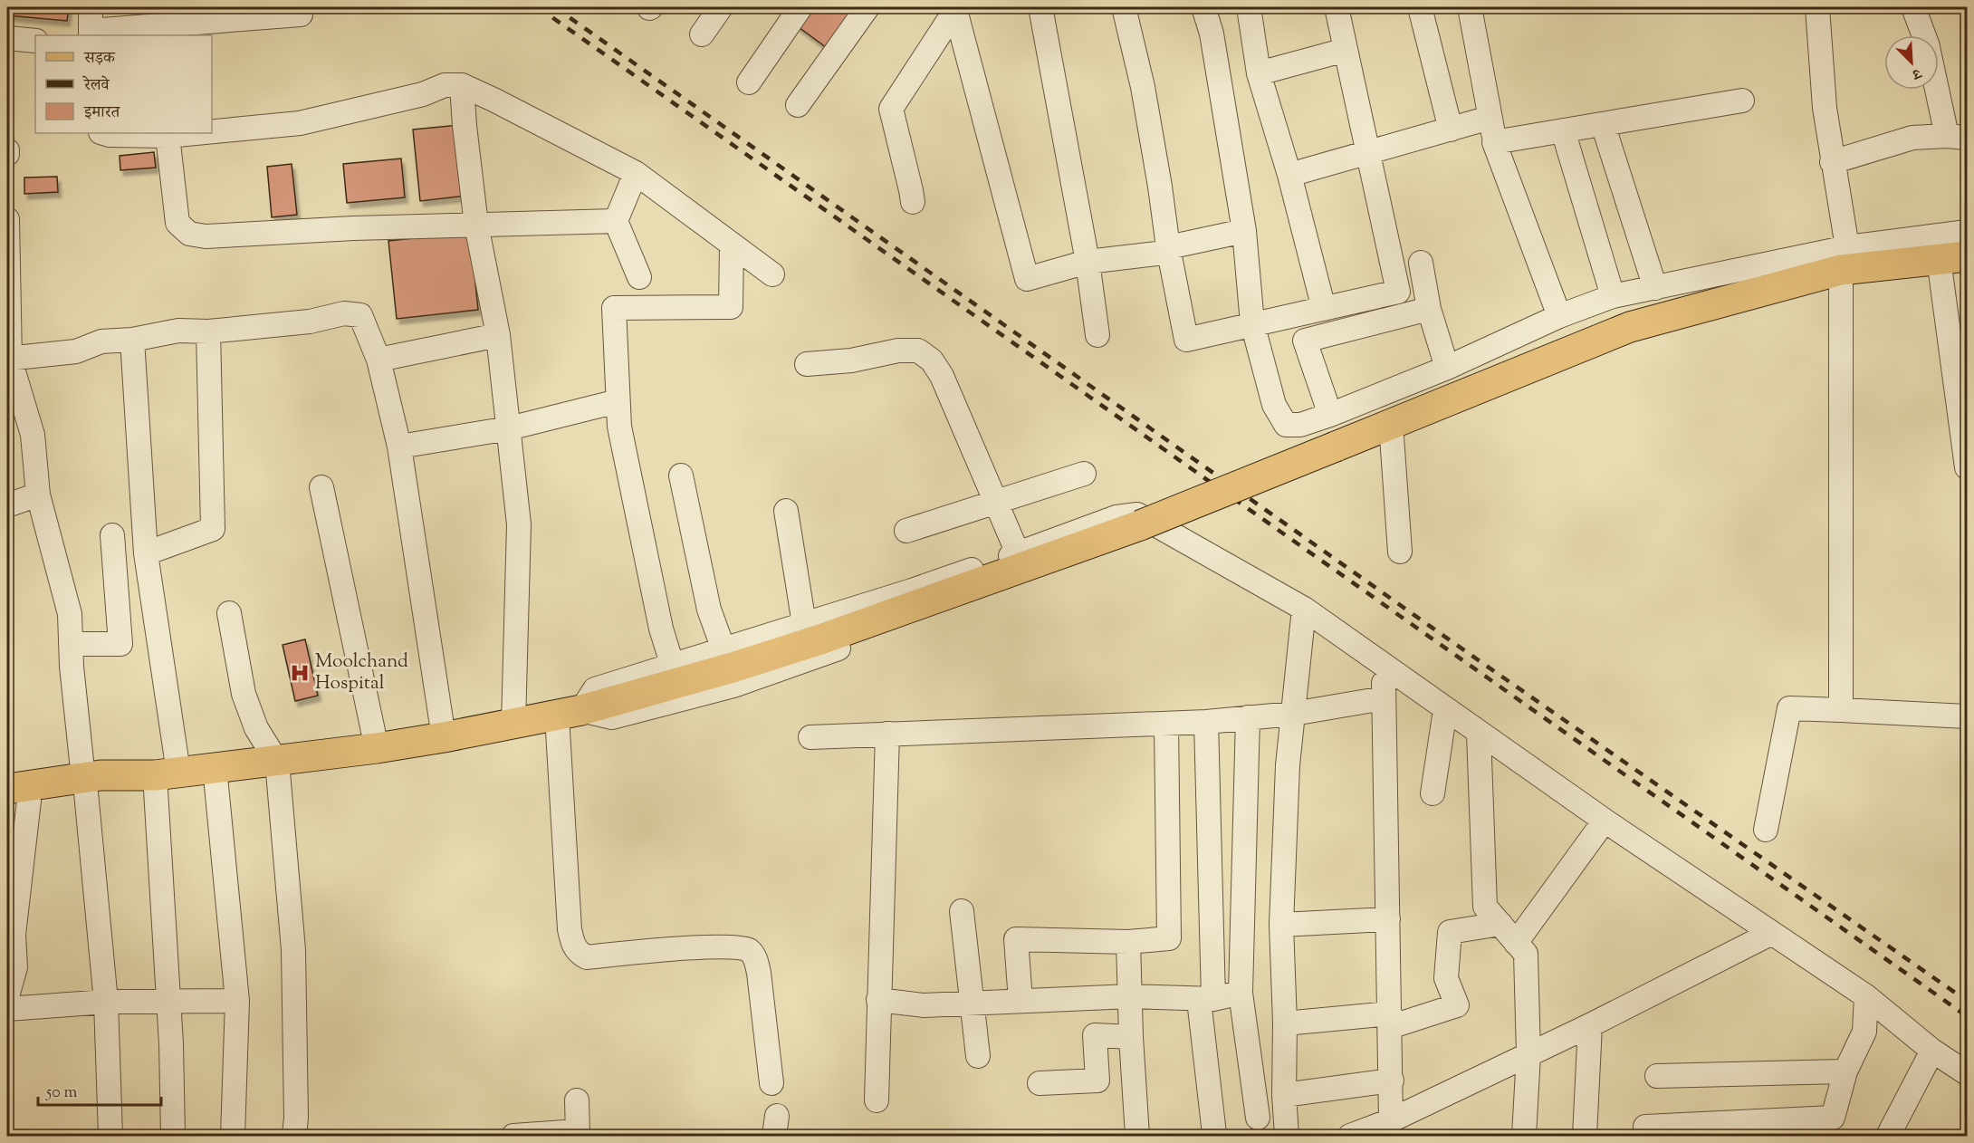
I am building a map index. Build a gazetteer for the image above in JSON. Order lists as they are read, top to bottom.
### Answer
{
  "places": {
    "hospital": ["Moolchand Hospital"]
  },
  "legend": ["सड़क", "रेलवे", "इमारत"],
  "scale_bar": "50 m",
  "north": "bottom right"
}
